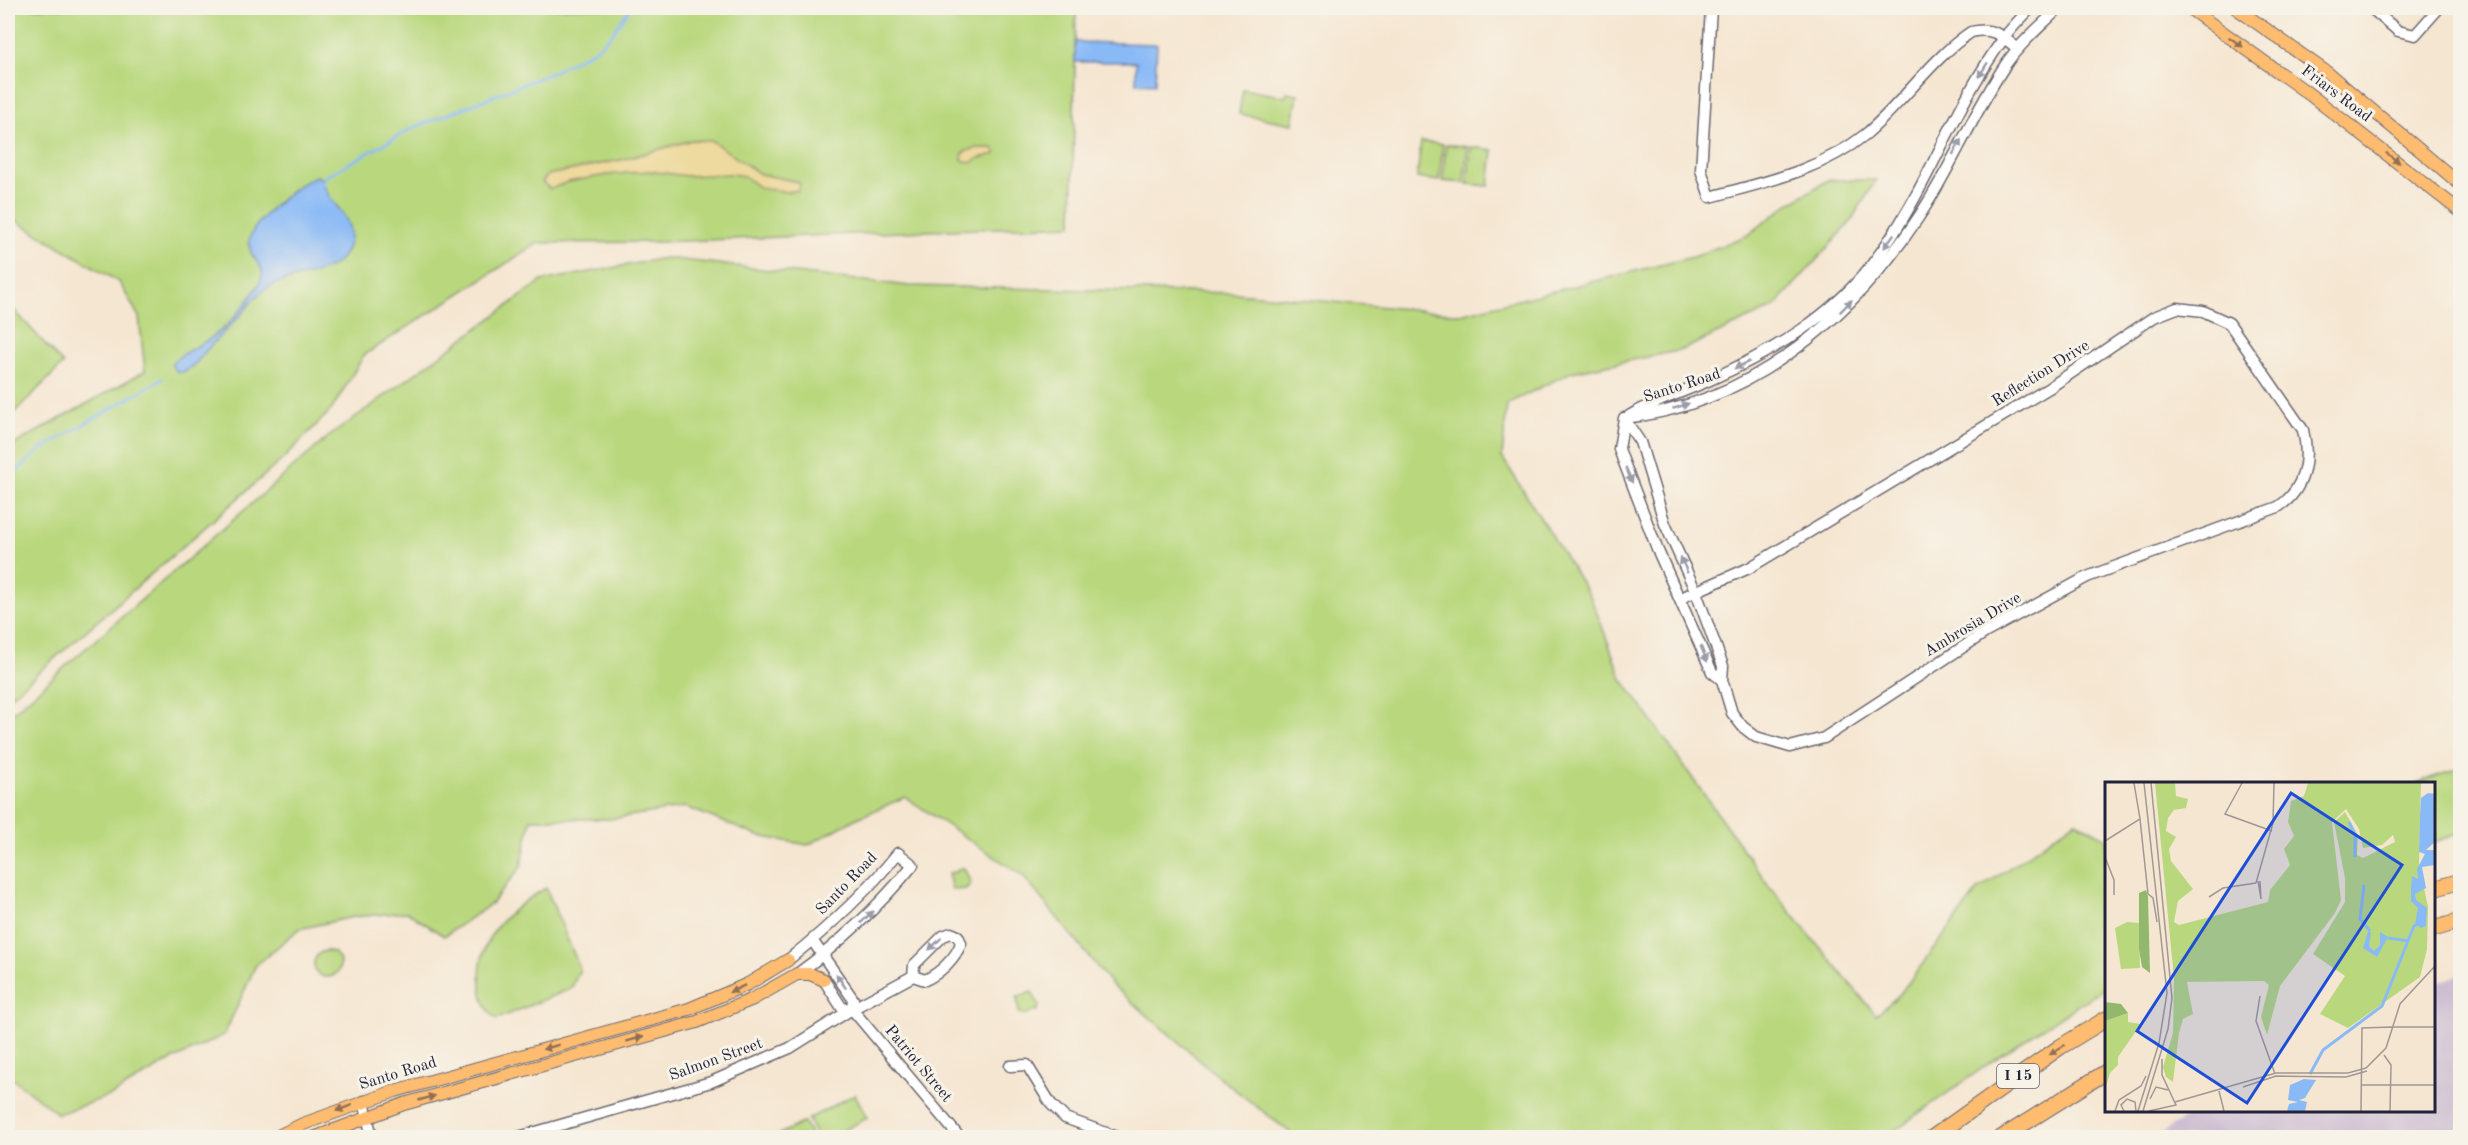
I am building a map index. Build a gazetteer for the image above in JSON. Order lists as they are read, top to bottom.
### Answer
{
  "streets": {
    "highway": ["I 15"],
    "main road": ["Friars Road", "Santo Road"],
    "street": [
      "Reflection Drive",
      "Ambrosia Drive",
      "Salmon Street",
      "Patriot Street"
    ]
  },
  "crossings": [
    ["Reflection Drive", "Ambrosia Drive"],
    ["Santo Road", "Ambrosia Drive"],
    ["Santo Road", "Patriot Street"],
    ["Salmon Street", "Patriot Street"]
  ]
}
